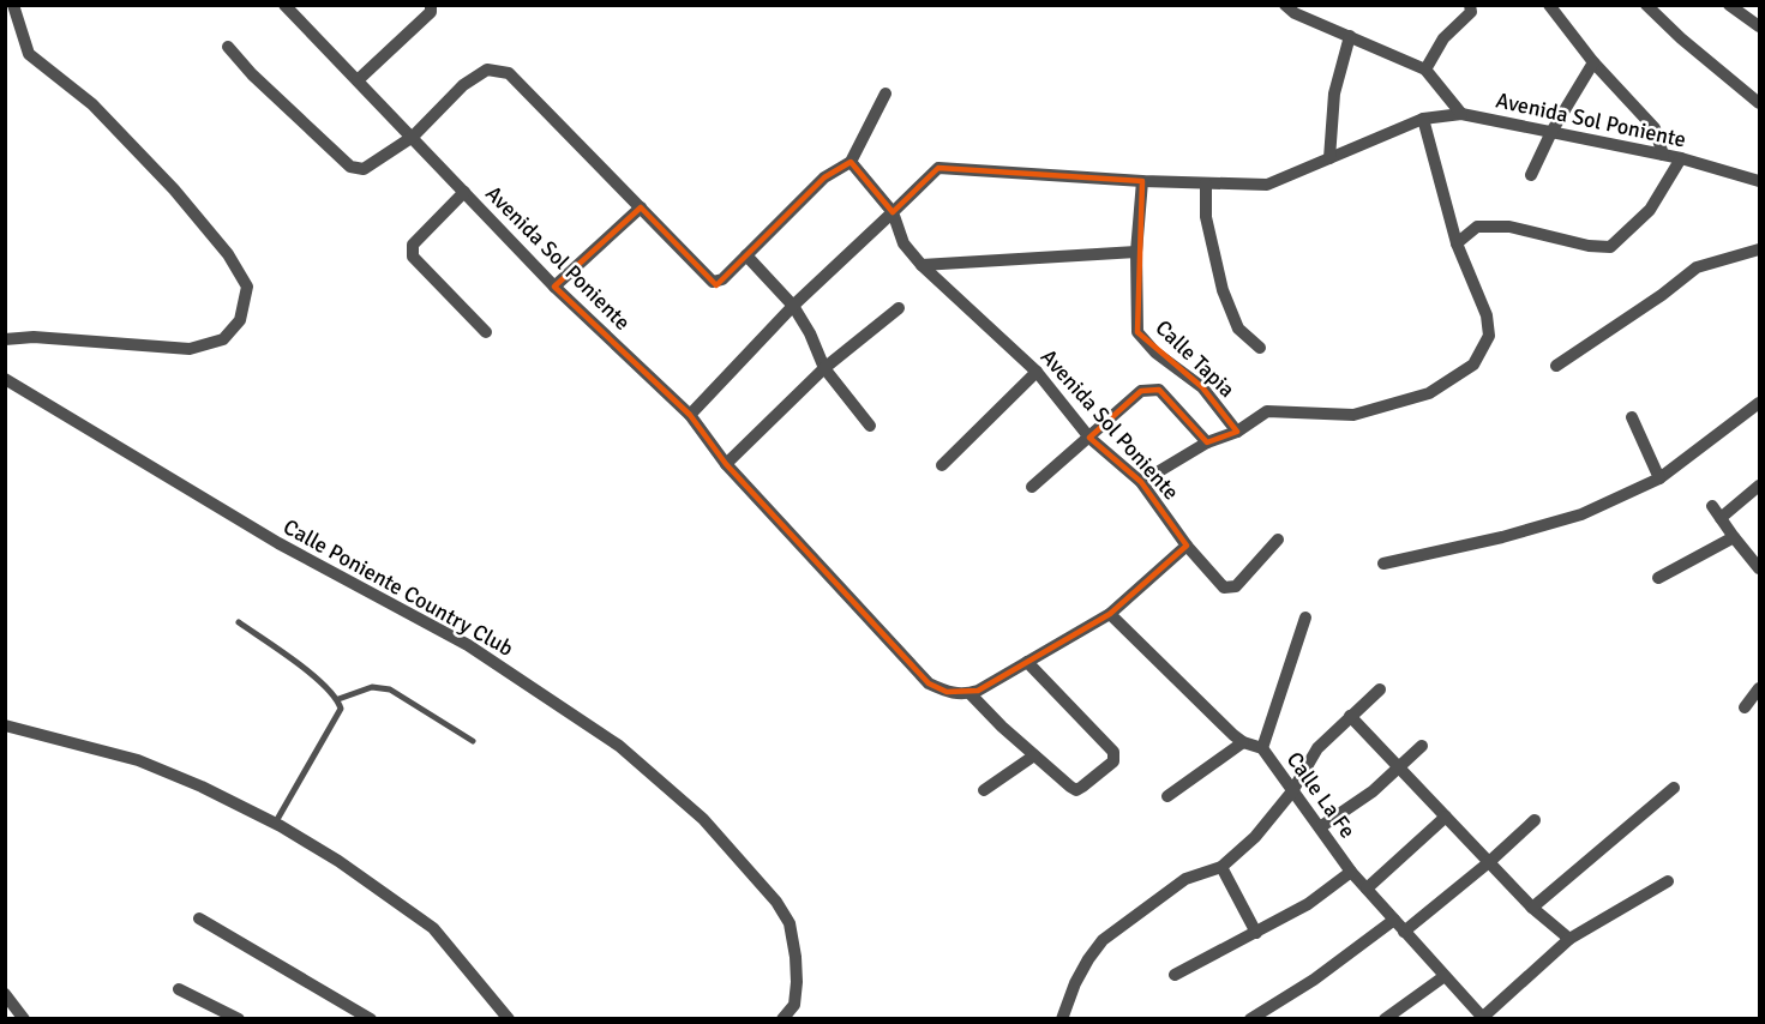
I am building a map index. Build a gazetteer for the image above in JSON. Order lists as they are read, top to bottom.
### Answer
{
  "streets": {
    "street": [
      "Avenida Sol Poniente",
      "Calle Tapia",
      "Calle Poniente Country Club",
      "Calle La Fe"
    ]
  },
  "crossings": [
    ["Avenida Sol Poniente", "Calle Tapia"]
  ]
}
